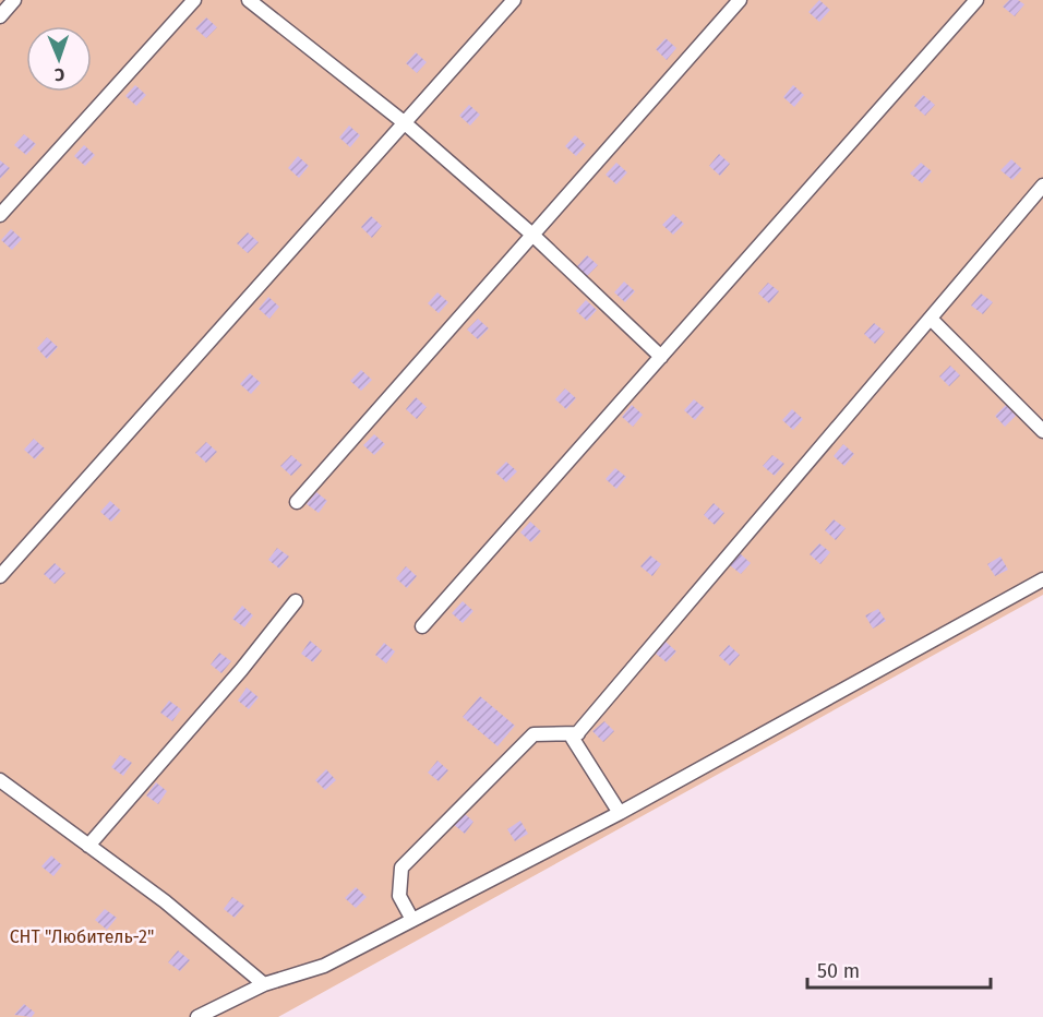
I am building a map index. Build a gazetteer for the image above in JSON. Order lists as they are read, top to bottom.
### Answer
{
  "parks": ["СНТ \"Любитель-2\""],
  "scale_bar": "50 m",
  "north": "bottom"
}
